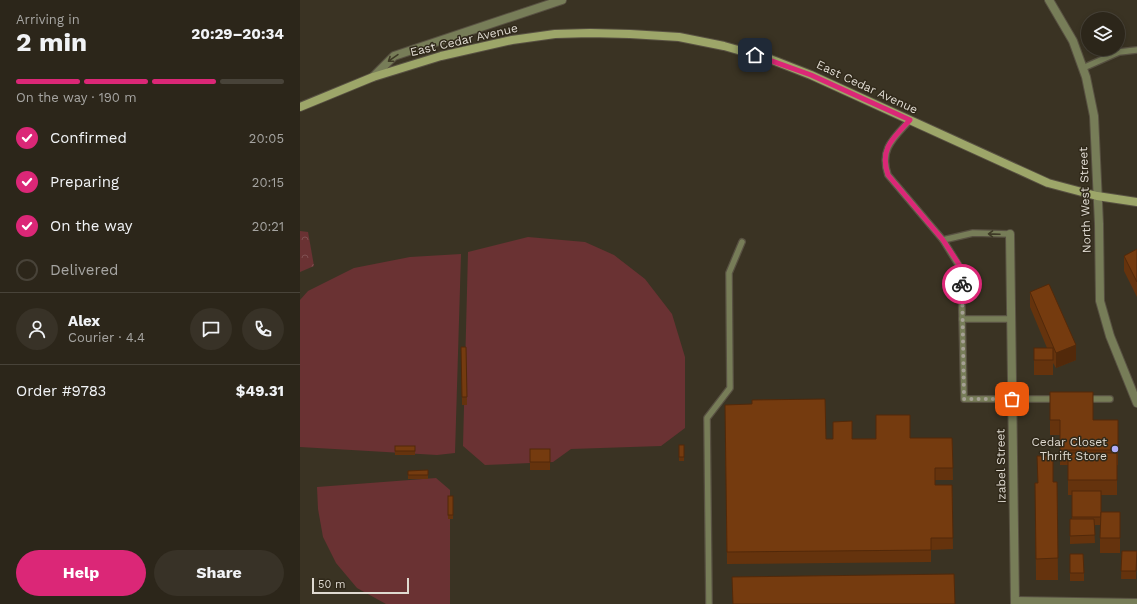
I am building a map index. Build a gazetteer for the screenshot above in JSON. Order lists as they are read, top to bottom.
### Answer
{
  "streets": {
    "main road": ["East Cedar Avenue"],
    "street": ["North West Street", "Izabel Street"]
  },
  "crossings": [
    ["East Cedar Avenue", "North West Street"]
  ],
  "places": ["Cedar Closet Thrift Store"],
  "scale_bar": "50 m",
  "page": {
    "heading": ["2 min", "Arriving in", "20:29–20:34"],
    "panel": [
      "Alex",
      "Courier · 4.4",
      "Order #9783",
      "$49.31"
    ],
    "bar": "On the way · 190 m",
    "list": [
      ["Confirmed", "20:05"],
      ["Preparing", "20:15"],
      ["On the way", "20:21"],
      "Delivered"
    ],
    "buttons": ["Help", "Share"],
    "scale": "50 m"
  }
}
